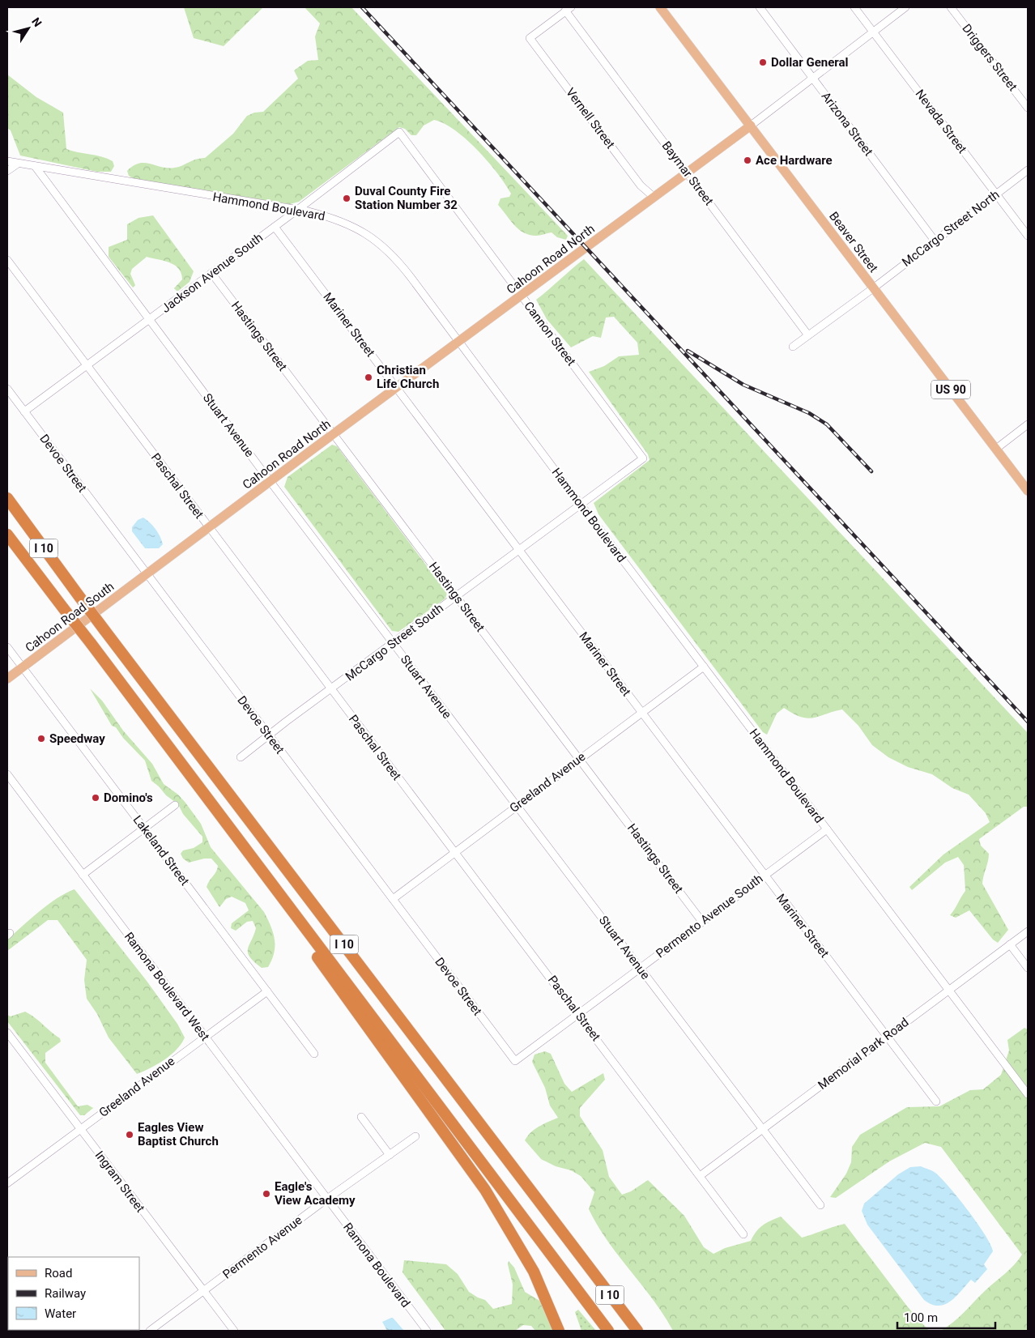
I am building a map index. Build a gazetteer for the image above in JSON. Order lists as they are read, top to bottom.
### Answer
{
  "streets": {
    "highway": ["I 10"],
    "main road": [
      "Beaver Street",
      "Cahoon Road North",
      "US 90",
      "Cahoon Road South"
    ],
    "street": [
      "Driggers Street",
      "Vernell Street",
      "Nevada Street",
      "Arizona Street",
      "Baymar Street",
      "Hammond Boulevard",
      "McCargo Street North",
      "Jackson Avenue South",
      "Mariner Street",
      "Cannon Street",
      "Hastings Street",
      "Stuart Avenue",
      "Devoe Street",
      "Paschal Street",
      "McCargo Street South",
      "Greeland Avenue",
      "Lakeland Street",
      "Permento Avenue South",
      "Ramona Boulevard West",
      "Memorial Park Road",
      "Ingram Street",
      "Permento Avenue",
      "Ramona Boulevard"
    ]
  },
  "crossings": [
    ["Vernell Street", "Baymar Street"],
    ["Vernell Street", "Cahoon Road North"],
    ["Nevada Street", "McCargo Street North"],
    ["Nevada Street", "Cahoon Road North"],
    ["Arizona Street", "McCargo Street North"],
    ["Arizona Street", "Cahoon Road North"],
    ["Baymar Street", "Cahoon Road North"],
    ["Hammond Boulevard", "Cahoon Road North"],
    ["Hammond Boulevard", "Jackson Avenue South"],
    ["Hammond Boulevard", "Stuart Avenue"],
    ["Hammond Boulevard", "McCargo Street South"],
    ["Hammond Boulevard", "Greeland Avenue"],
    ["Hammond Boulevard", "Permento Avenue South"],
    ["Hammond Boulevard", "Memorial Park Road"],
    ["McCargo Street North", "Beaver Street"],
    ["Beaver Street", "Cahoon Road North"],
    ["Cahoon Road North", "Mariner Street"],
    ["Cahoon Road North", "Cannon Street"],
    ["Cahoon Road North", "Hastings Street"],
    ["Cahoon Road North", "Stuart Avenue"],
    ["Cahoon Road North", "Paschal Street"],
    ["Jackson Avenue South", "Mariner Street"],
    ["Jackson Avenue South", "Cannon Street"],
    ["Jackson Avenue South", "Hastings Street"],
    ["Jackson Avenue South", "Stuart Avenue"],
    ["Jackson Avenue South", "Devoe Street"],
    ["Jackson Avenue South", "Paschal Street"],
    ["Mariner Street", "McCargo Street South"],
    ["Mariner Street", "Greeland Avenue"],
    ["Mariner Street", "Permento Avenue South"],
    ["Mariner Street", "Memorial Park Road"],
    ["Cannon Street", "McCargo Street South"],
    ["Hastings Street", "McCargo Street South"],
    ["Hastings Street", "Greeland Avenue"],
    ["Hastings Street", "Permento Avenue South"],
    ["Stuart Avenue", "McCargo Street South"],
    ["Stuart Avenue", "Greeland Avenue"],
    ["Stuart Avenue", "Permento Avenue South"],
    ["Stuart Avenue", "Memorial Park Road"],
    ["Devoe Street", "Cahoon Road South"],
    ["Devoe Street", "McCargo Street South"],
    ["Devoe Street", "Greeland Avenue"],
    ["Devoe Street", "Permento Avenue South"],
    ["Paschal Street", "McCargo Street South"],
    ["Paschal Street", "Greeland Avenue"],
    ["Paschal Street", "Permento Avenue South"],
    ["Paschal Street", "Memorial Park Road"],
    ["Cahoon Road South", "Lakeland Street"],
    ["Greeland Avenue", "Lakeland Street"],
    ["Greeland Avenue", "Ramona Boulevard West"],
    ["Greeland Avenue", "Ingram Street"],
    ["Ramona Boulevard West", "Permento Avenue"],
    ["Ramona Boulevard West", "Ramona Boulevard"],
    ["Ingram Street", "Permento Avenue"],
    ["Permento Avenue", "Ramona Boulevard"]
  ],
  "places": [
    "Dollar General",
    "Ace Hardware",
    "Duval County Fire Station Number 32",
    "Christian Life Church",
    "Speedway",
    "Domino's",
    "Eagles View Baptist Church",
    "Eagle's View Academy"
  ],
  "legend": ["Road", "Railway", "Water"],
  "scale_bar": "100 m",
  "north": "top right"
}
